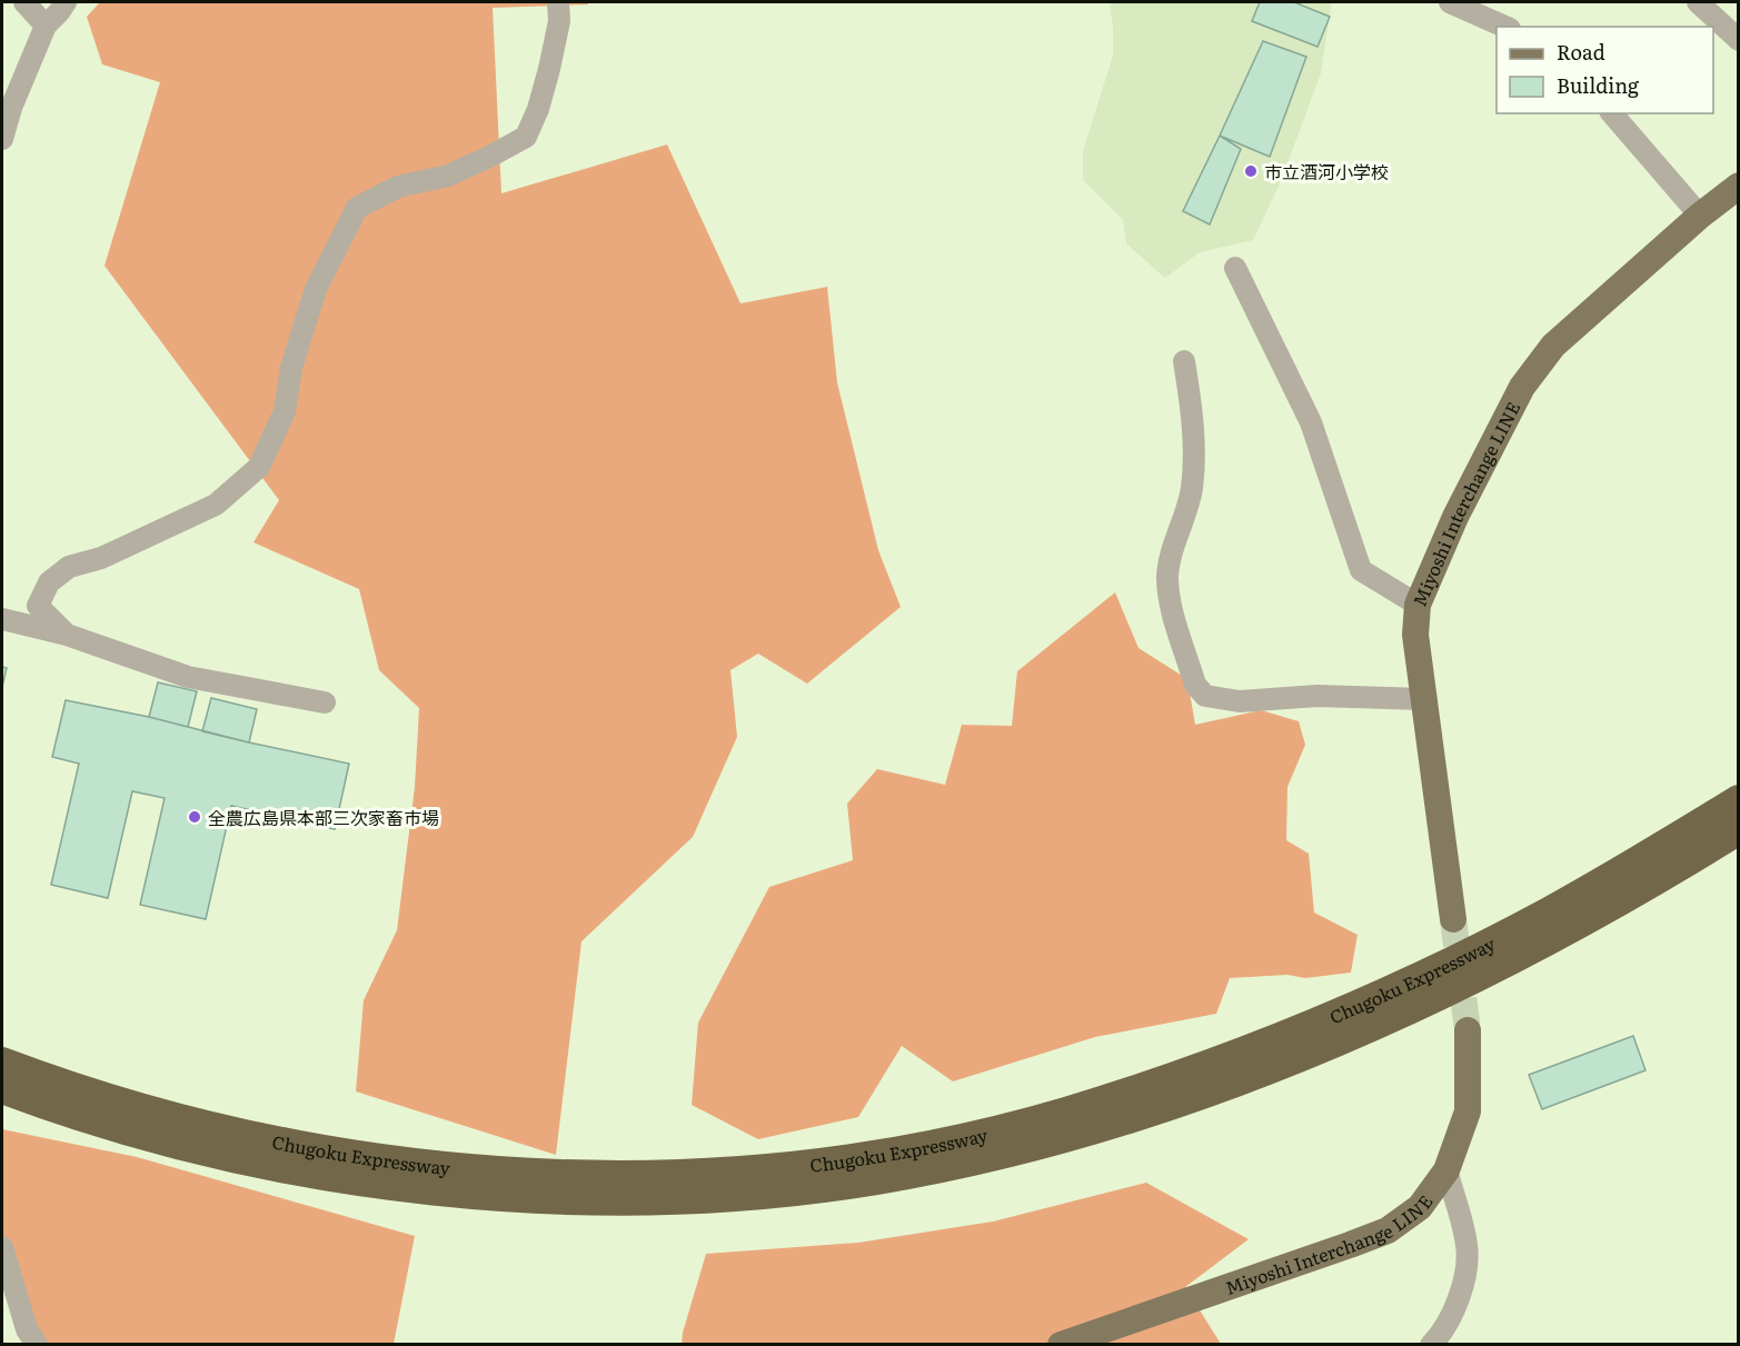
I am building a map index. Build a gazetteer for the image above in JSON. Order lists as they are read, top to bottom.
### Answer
{
  "streets": {
    "highway": ["Chugoku Expressway"],
    "main road": ["Miyoshi Interchange LINE"]
  },
  "places": ["市立酒河小学校", "全農広島県本部三次家畜市場"],
  "legend": ["Road", "Building"]
}
